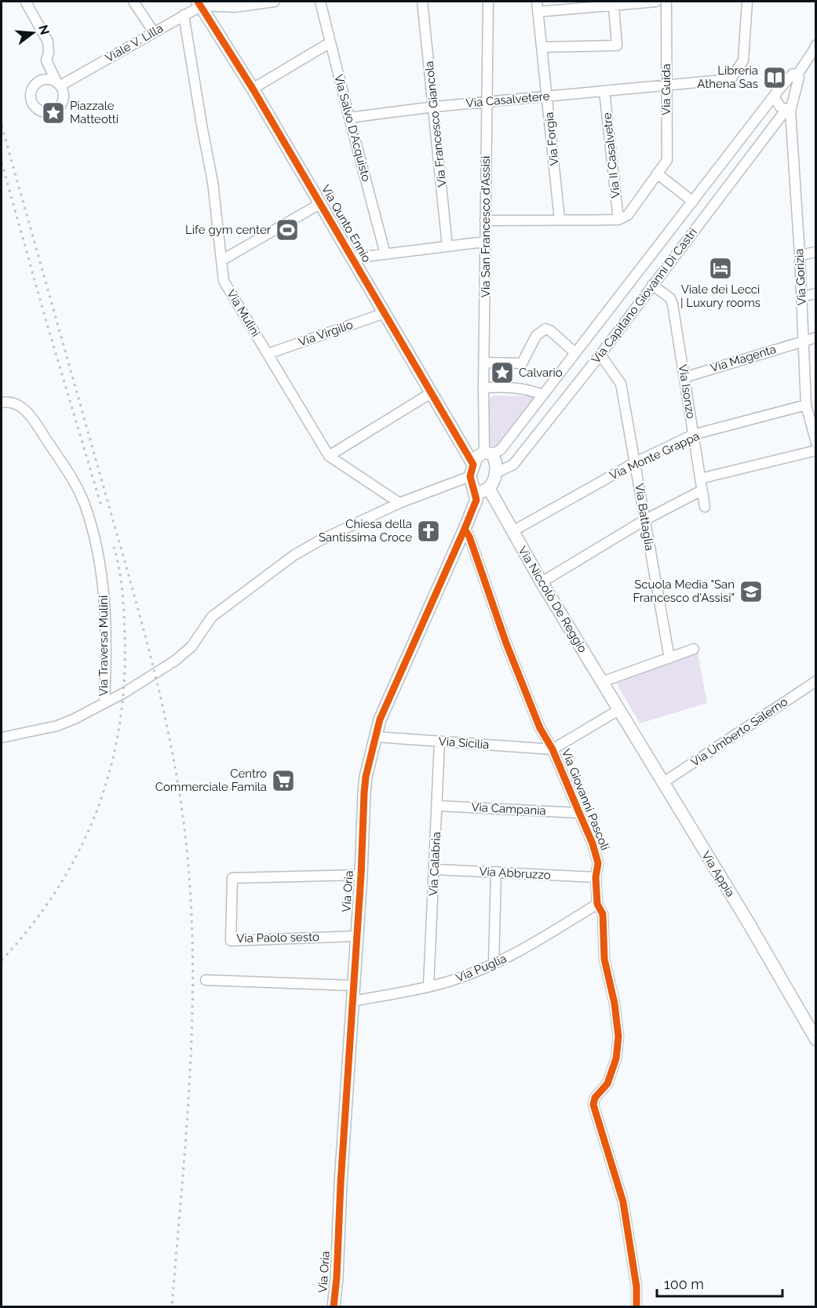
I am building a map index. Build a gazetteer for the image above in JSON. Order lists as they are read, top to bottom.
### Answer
{
  "streets": {
    "main road": [
      "Via Qunto Ennio",
      "Via Niccolò De Reggio",
      "Via Appia",
      "Via Oria"
    ],
    "street": [
      "Viale V. Lilla",
      "Via Guida",
      "Via Casalvetere",
      "Via Francesco Giancola",
      "Via Salvo D'Acquisto",
      "Via Forgia",
      "Via II Casalvetre",
      "Via San Francesco d'Assisi",
      "Via Gorizia",
      "Via Capitano Giovanni Di Castri",
      "Via Mulini",
      "Via Virgilio",
      "Via Magenta",
      "Via Isonzo",
      "Via Monte Grappa",
      "Via Battaglia",
      "Via Traversa Mulini",
      "Via Umberto Salerno",
      "Via Sicilia",
      "Via Giovanni Pascoli",
      "Via Campania",
      "Via Calabria",
      "Via Abbruzzo",
      "Via Paolo sesto",
      "Via Puglia"
    ]
  },
  "crossings": [
    ["Viale V. Lilla", "Via Qunto Ennio"],
    ["Viale V. Lilla", "Via Mulini"],
    ["Via Guida", "Via Casalvetere"],
    ["Via Guida", "Via II Casalvetre"],
    ["Via Casalvetere", "Via Francesco Giancola"],
    ["Via Casalvetere", "Via Salvo D'Acquisto"],
    ["Via Casalvetere", "Via Forgia"],
    ["Via Casalvetere", "Via II Casalvetre"],
    ["Via Casalvetere", "Via San Francesco d'Assisi"],
    ["Via Qunto Ennio", "Via San Francesco d'Assisi"],
    ["Via Qunto Ennio", "Via Capitano Giovanni Di Castri"],
    ["Via Qunto Ennio", "Via Virgilio"],
    ["Via Qunto Ennio", "Via Niccolò De Reggio"],
    ["Via Qunto Ennio", "Via Oria"],
    ["Via San Francesco d'Assisi", "Via Capitano Giovanni Di Castri"],
    ["Via San Francesco d'Assisi", "Via Niccolò De Reggio"],
    ["Via San Francesco d'Assisi", "Via Oria"],
    ["Via Gorizia", "Via Capitano Giovanni Di Castri"],
    ["Via Gorizia", "Via Magenta"],
    ["Via Gorizia", "Via Monte Grappa"],
    ["Via Capitano Giovanni Di Castri", "Via Isonzo"],
    ["Via Capitano Giovanni Di Castri", "Via Battaglia"],
    ["Via Capitano Giovanni Di Castri", "Via Niccolò De Reggio"],
    ["Via Capitano Giovanni Di Castri", "Via Oria"],
    ["Via Mulini", "Via Virgilio"],
    ["Via Magenta", "Via Isonzo"],
    ["Via Isonzo", "Via Monte Grappa"],
    ["Via Monte Grappa", "Via Battaglia"],
    ["Via Monte Grappa", "Via Niccolò De Reggio"],
    ["Via Niccolò De Reggio", "Via Appia"],
    ["Via Niccolò De Reggio", "Via Oria"],
    ["Via Umberto Salerno", "Via Appia"],
    ["Via Sicilia", "Via Giovanni Pascoli"],
    ["Via Sicilia", "Via Calabria"],
    ["Via Sicilia", "Via Oria"],
    ["Via Giovanni Pascoli", "Via Campania"],
    ["Via Giovanni Pascoli", "Via Abbruzzo"],
    ["Via Giovanni Pascoli", "Via Oria"],
    ["Via Giovanni Pascoli", "Via Puglia"],
    ["Via Campania", "Via Calabria"],
    ["Via Calabria", "Via Abbruzzo"],
    ["Via Calabria", "Via Puglia"],
    ["Via Oria", "Via Paolo sesto"],
    ["Via Oria", "Via Puglia"]
  ],
  "places": {
    "library": ["Libreria Athena Sas"],
    "place": ["Piazzale Matteotti", "Calvario"],
    "sports": ["Life gym center"],
    "hotel": ["Viale dei Lecci | Luxury rooms"],
    "church": ["Chiesa della Santissima Croce"],
    "school or university": ["Scuola Media \"San Francesco d'Assisi\""],
    "supermarket": ["Centro Commerciale Famila"]
  },
  "scale_bar": "100 m",
  "north": "right"
}
